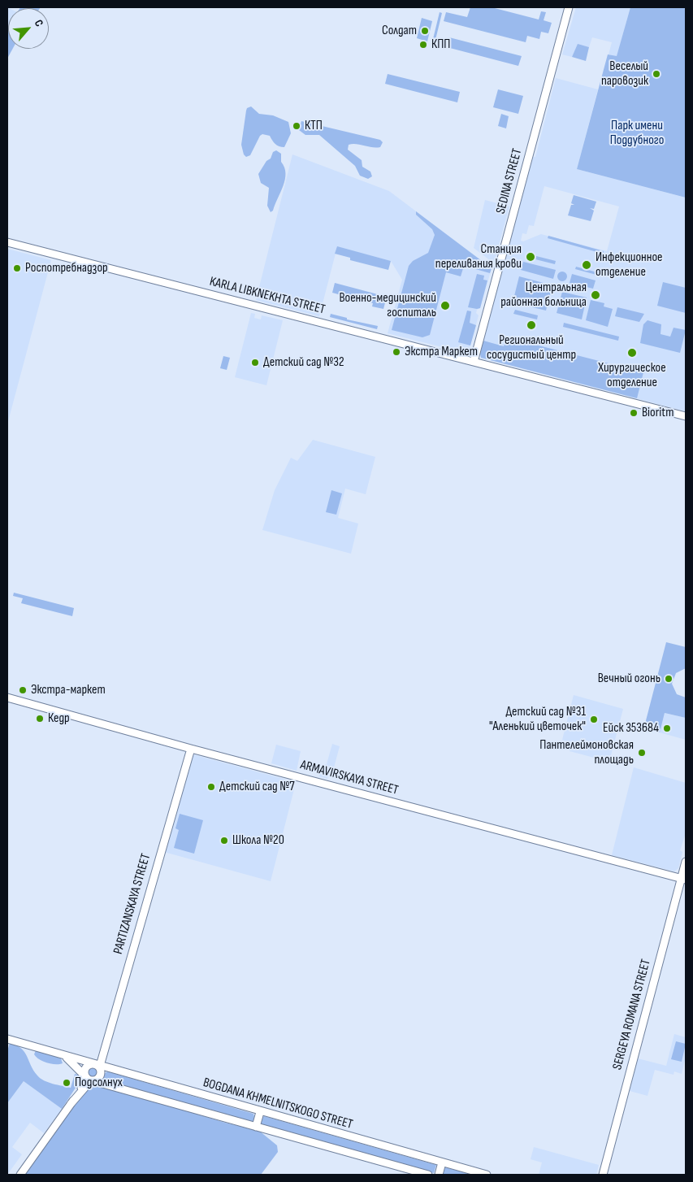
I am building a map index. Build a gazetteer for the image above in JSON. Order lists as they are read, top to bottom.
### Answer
{
  "streets": {
    "street": [
      "SEDINA STREET",
      "KARLA LIBKNEKHTA STREET",
      "ARMAVIRSKAYA STREET",
      "PARTIZANSKAYA STREET",
      "SERGEYA ROMANA STREET",
      "BOGDANA KHMELNITSKOGO STREET"
    ]
  },
  "crossings": [
    ["SEDINA STREET", "KARLA LIBKNEKHTA STREET"],
    ["ARMAVIRSKAYA STREET", "PARTIZANSKAYA STREET"],
    ["ARMAVIRSKAYA STREET", "SERGEYA ROMANA STREET"],
    ["PARTIZANSKAYA STREET", "BOGDANA KHMELNITSKOGO STREET"]
  ],
  "parks": ["Парк имени Поддубного"],
  "places": [
    "Солдат",
    "КПП",
    "Веселый паровозик",
    "КТП",
    "Станция переливания крови",
    "Инфекционное отделение",
    "Роспотребнадзор",
    "Центральная районная больница",
    "Военно-медицинский госпиталь",
    "Региональный сосудистый центр",
    "Экстра Маркет",
    "Хирургическое отделение",
    "Детский сад №32",
    "Bioritm",
    "Вечный огонь",
    "Экстра-маркет",
    "Кедр",
    "Детский сад №31 \"Аленький цветочек\"",
    "Ейск 353684",
    "Пантелеймоновская площадь",
    "Детский сад №7",
    "Школа №20",
    "Подсолнух"
  ],
  "north": "top right"
}
